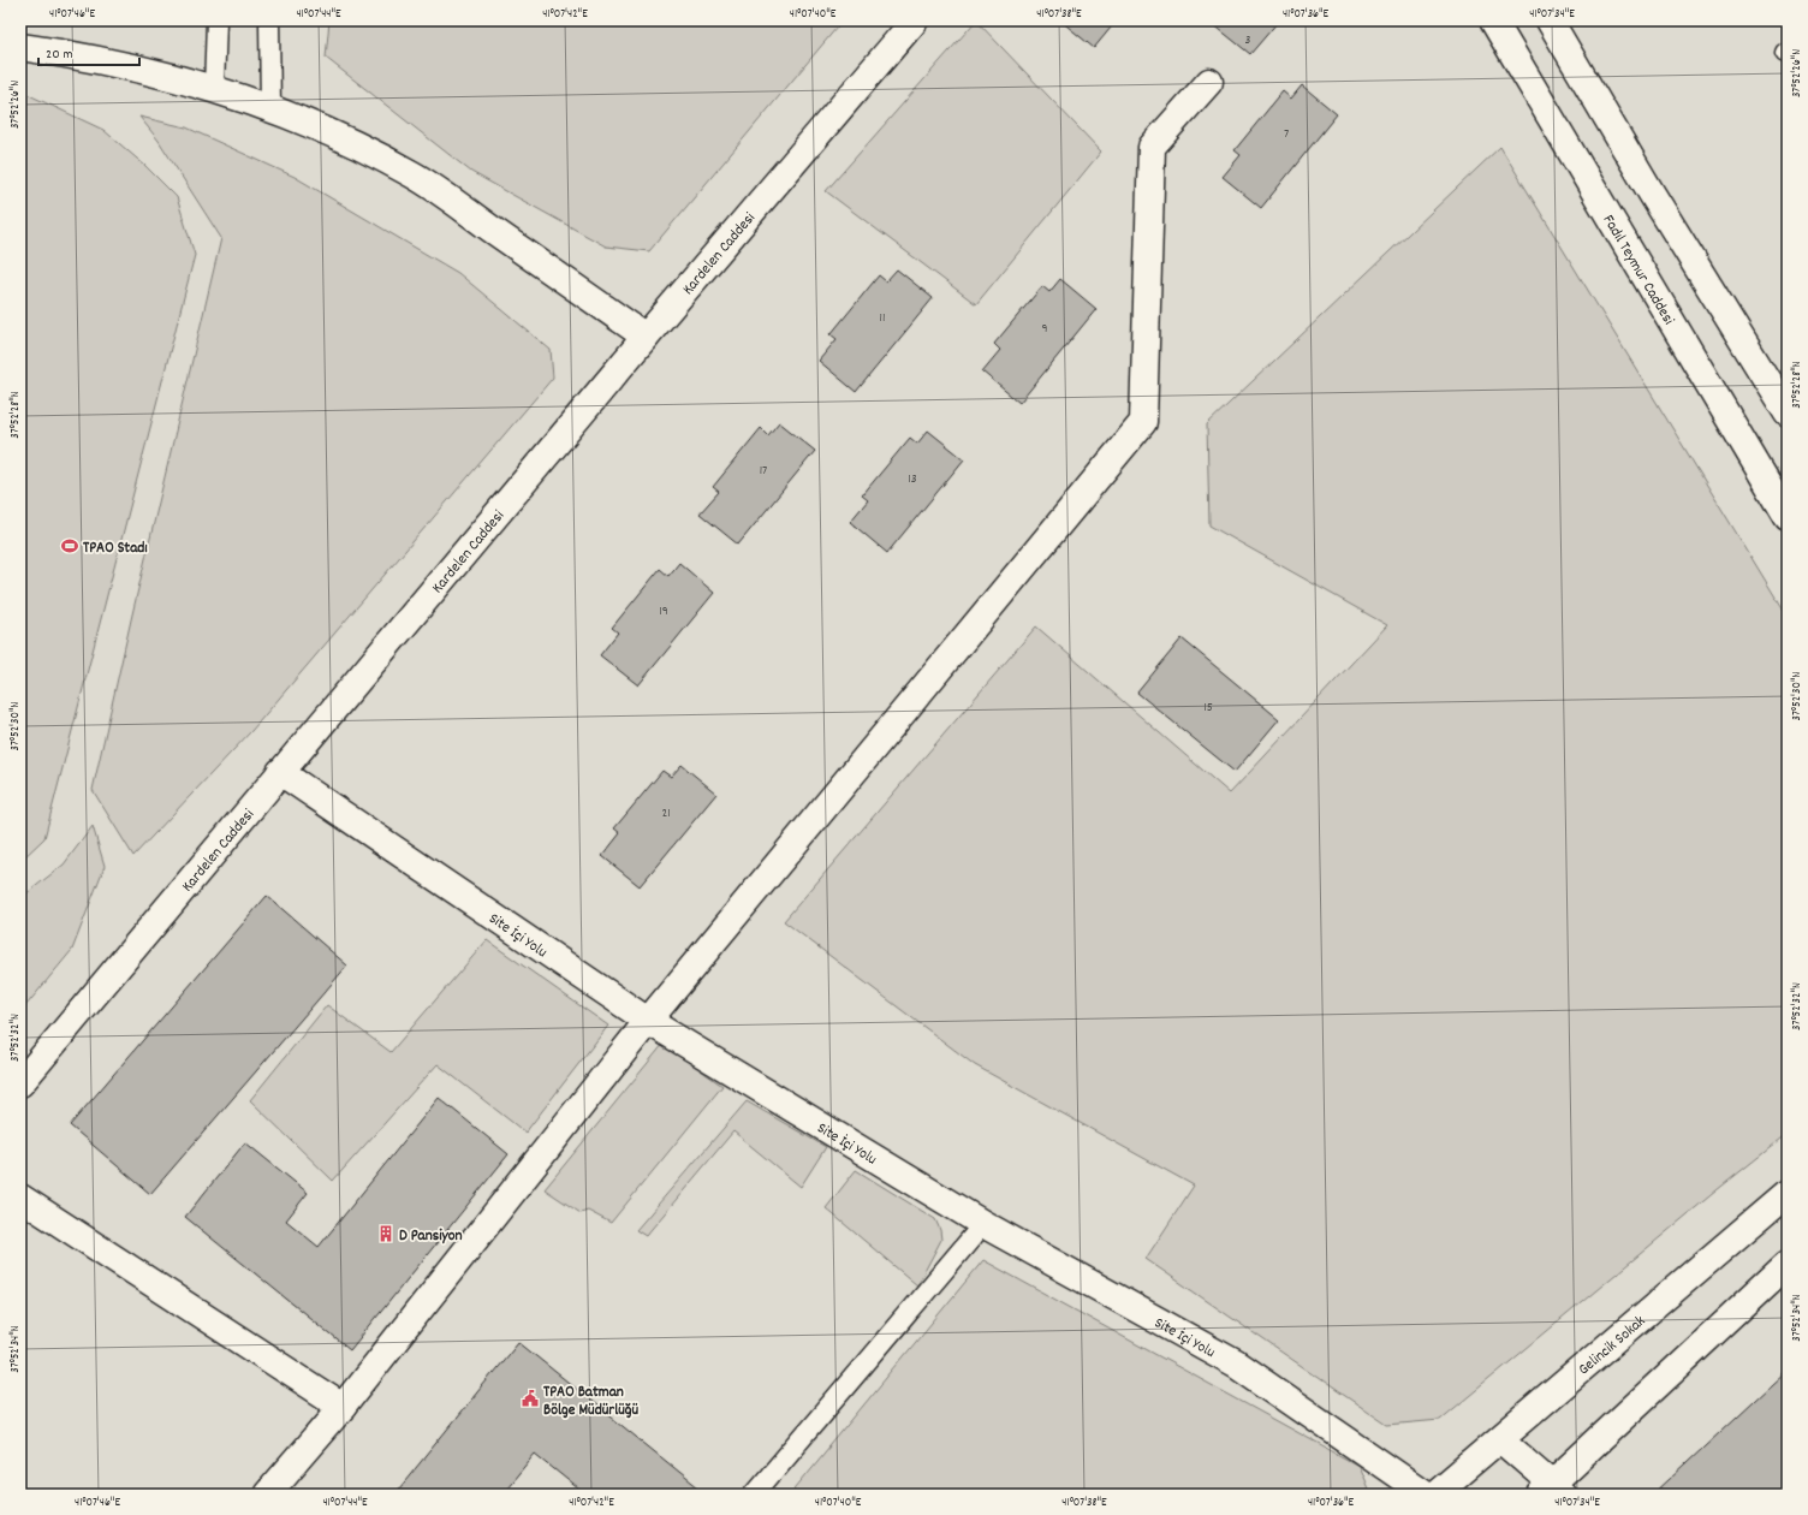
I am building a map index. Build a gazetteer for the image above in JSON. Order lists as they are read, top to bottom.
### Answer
{
  "streets": {
    "street": [
      "Kardelen Caddesi",
      "Fadıl Teymur Caddesi",
      "Site İçi Yolu",
      "Gelincik Sokak"
    ]
  },
  "crossings": [
    ["Kardelen Caddesi", "Site İçi Yolu"]
  ],
  "places": {
    "sports": ["TPAO Stadı"],
    "building": ["D Pansiyon"],
    "public building": ["TPAO Batman Bölge Müdürlüğü"]
  },
  "house_numbers": [
    "3",
    "7",
    "11",
    "9",
    "17",
    "13",
    "19",
    "15",
    "21"
  ],
  "scale_bar": "20 m",
  "coordinates": [
    "41°07'46\"E",
    "41°07'44\"E",
    "41°07'42\"E",
    "41°07'40\"E",
    "41°07'38\"E",
    "41°07'36\"E",
    "41°07'34\"E",
    "37°52'26\"N",
    "37°52'28\"N",
    "37°52'30\"N",
    "37°52'32\"N",
    "37°52'34\"N"
  ]
}
